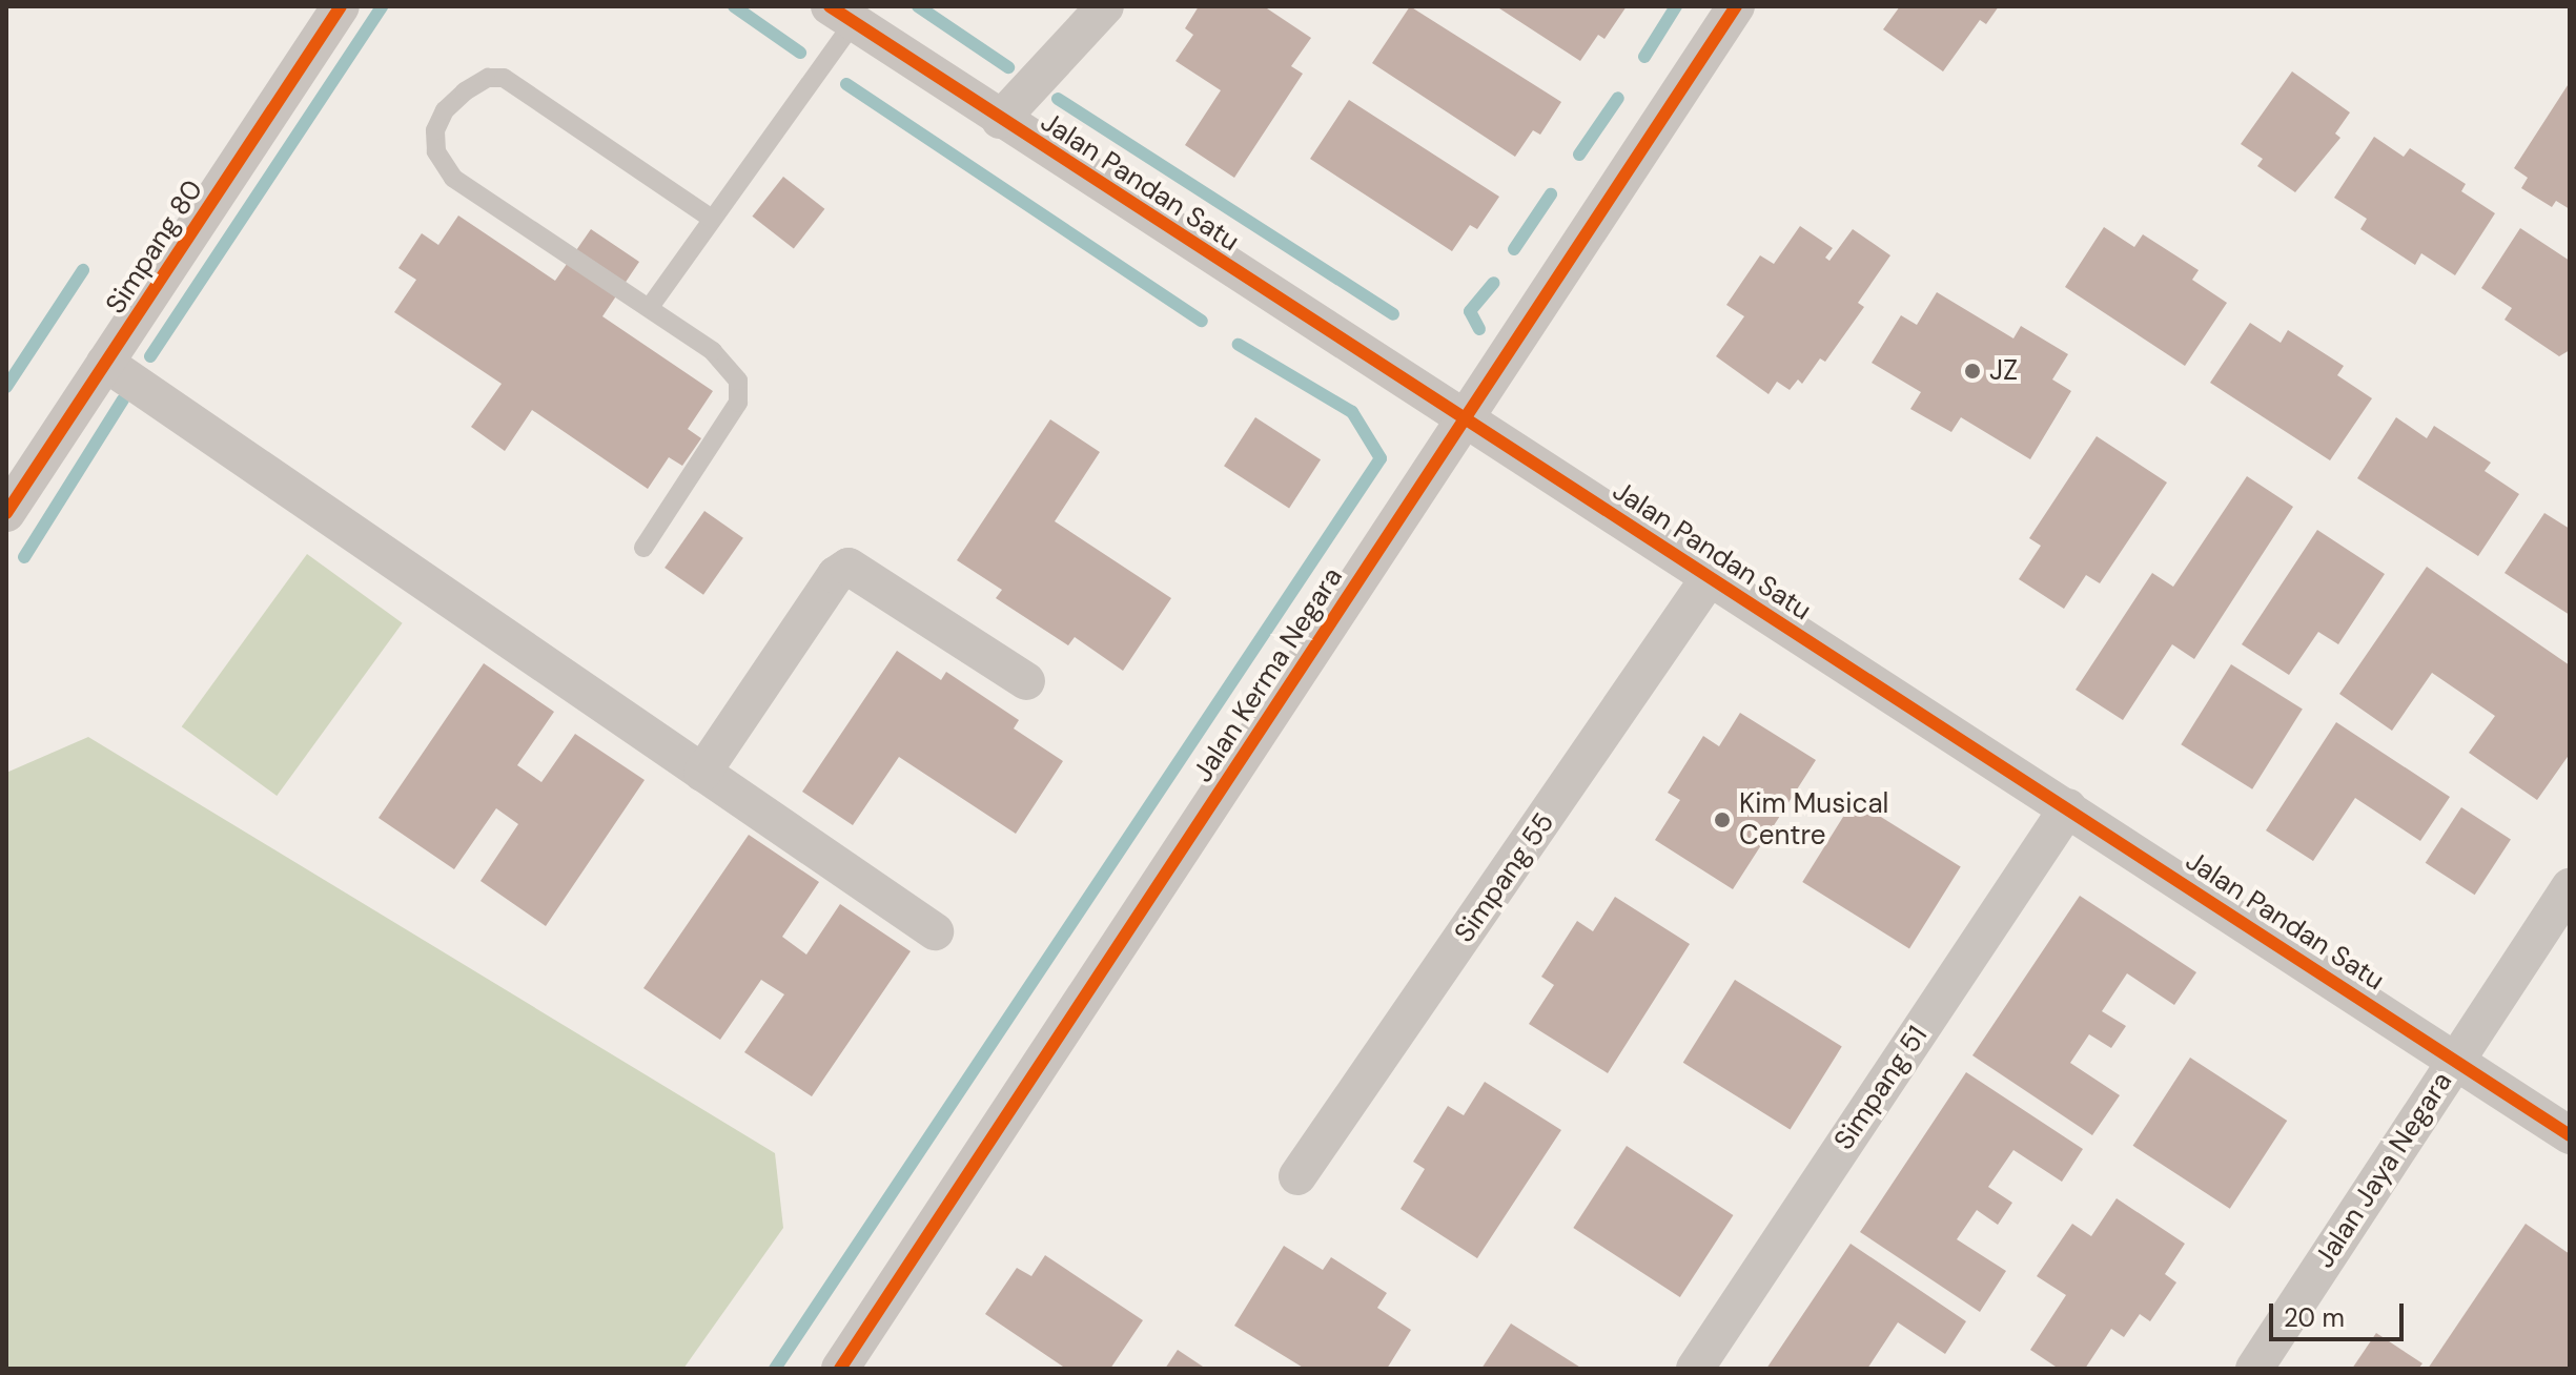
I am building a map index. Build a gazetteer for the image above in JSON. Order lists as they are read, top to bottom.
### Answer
{
  "streets": {
    "street": [
      "Jalan Pandan Satu",
      "Simpang 80",
      "Jalan Kerma Negara",
      "Simpang 55",
      "Simpang 51",
      "Jalan Jaya Negara"
    ]
  },
  "crossings": [
    ["Jalan Pandan Satu", "Jalan Kerma Negara"],
    ["Jalan Pandan Satu", "Simpang 55"],
    ["Jalan Pandan Satu", "Simpang 51"],
    ["Jalan Pandan Satu", "Jalan Jaya Negara"]
  ],
  "places": ["JZ", "Kim Musical Centre"],
  "scale_bar": "20 m"
}
